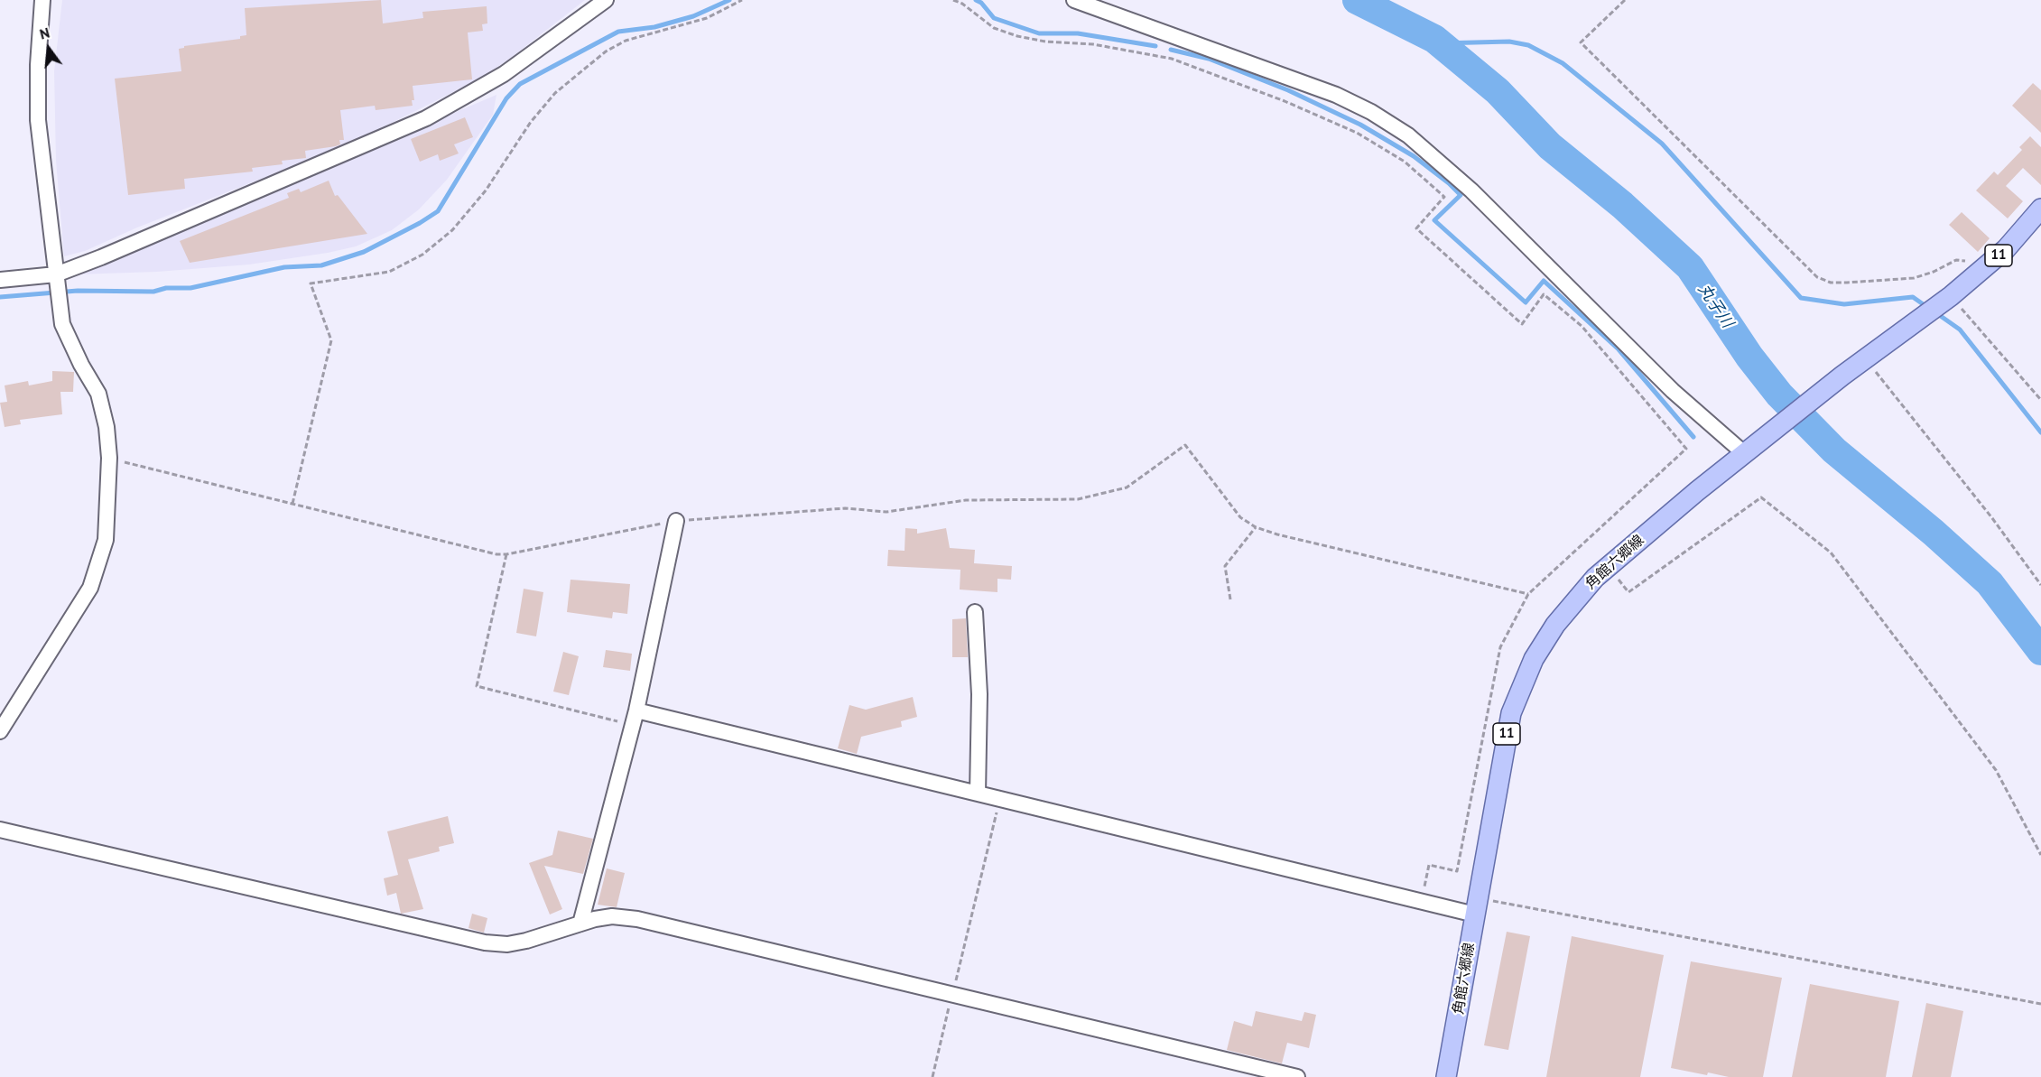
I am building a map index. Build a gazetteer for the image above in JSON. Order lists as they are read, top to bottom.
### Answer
{
  "streets": {
    "main road": ["11", "角館六郷線"]
  },
  "water": ["丸子川"],
  "north": "top"
}
